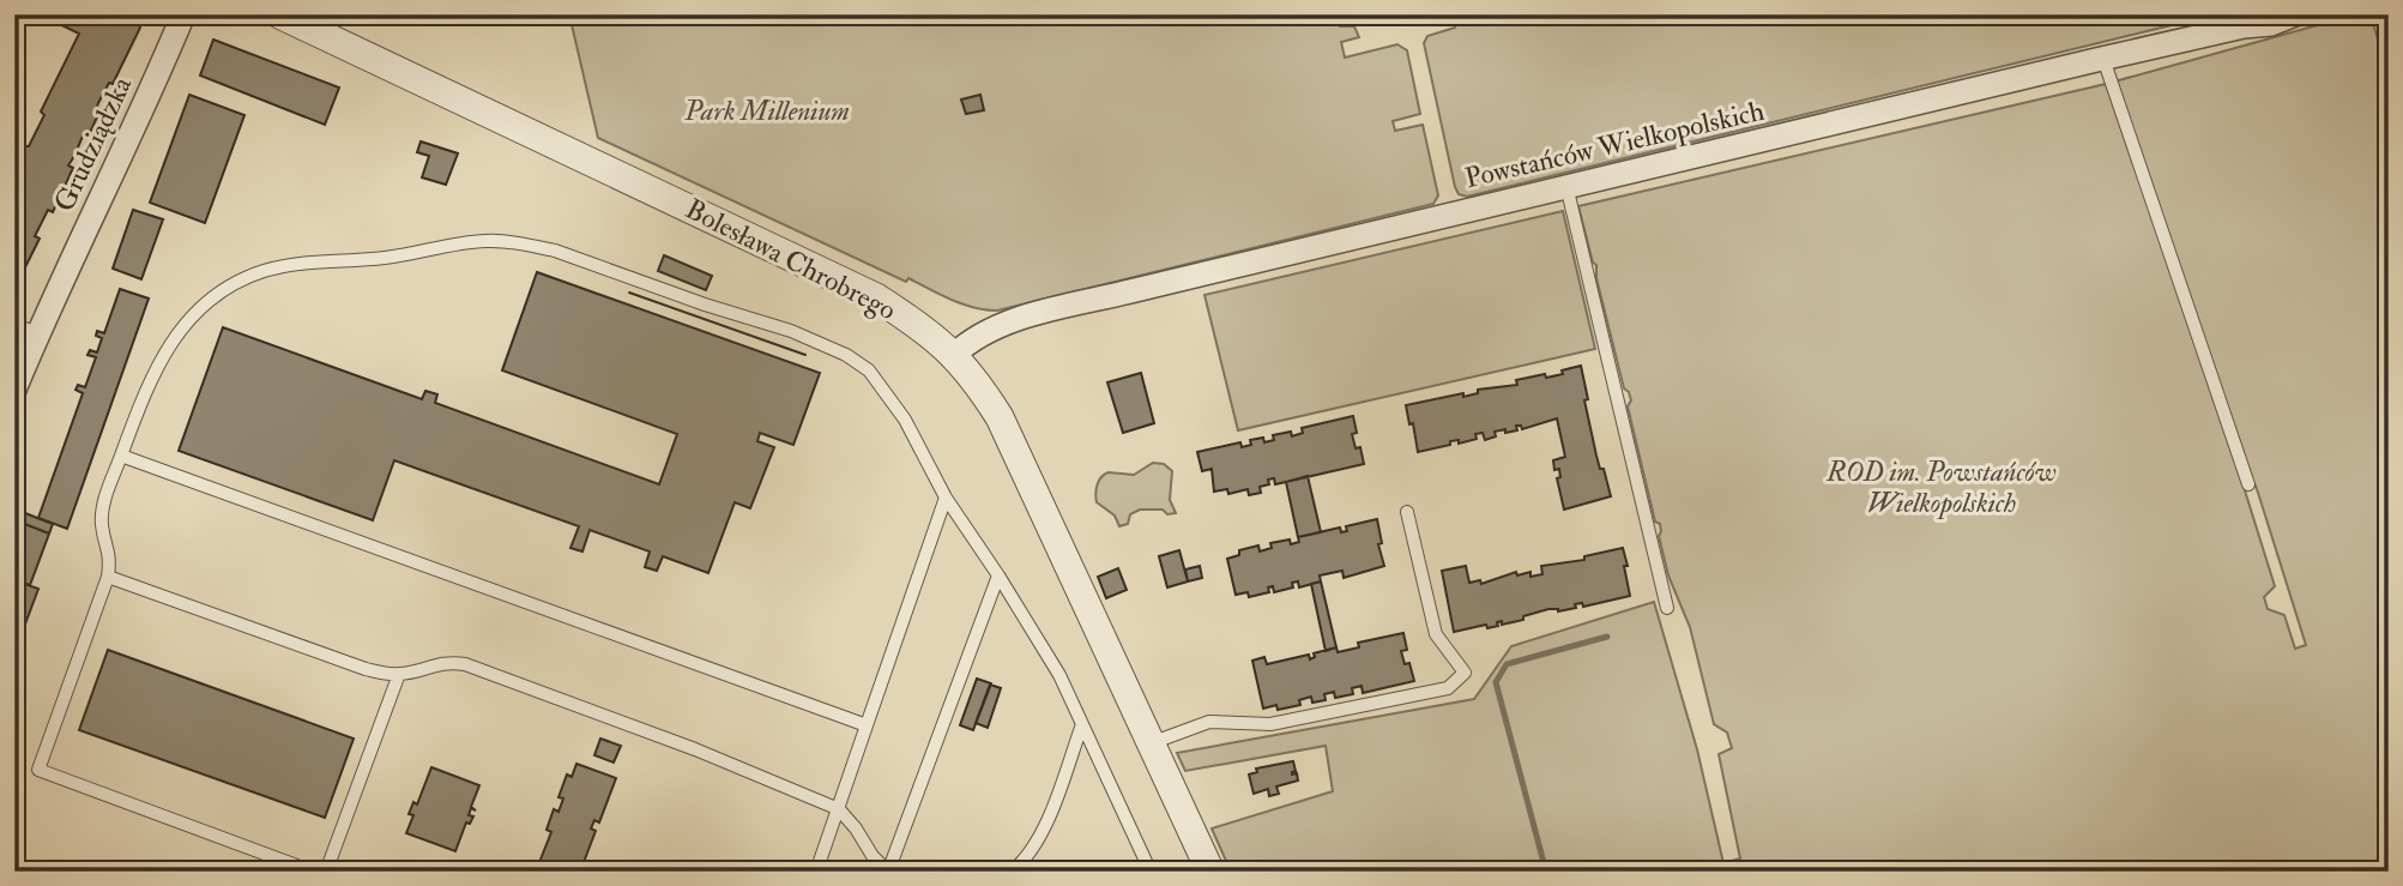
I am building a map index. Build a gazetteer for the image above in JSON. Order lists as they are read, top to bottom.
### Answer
{
  "streets": {
    "street": ["Grudziądzka", "Powstańców Wielkopolskich", "Bolesława Chrobrego"]
  },
  "crossings": [
    ["Powstańców Wielkopolskich", "Bolesława Chrobrego"]
  ],
  "parks": ["Park Millenium", "ROD im. Powstańców Wielkopolskich"]
}
